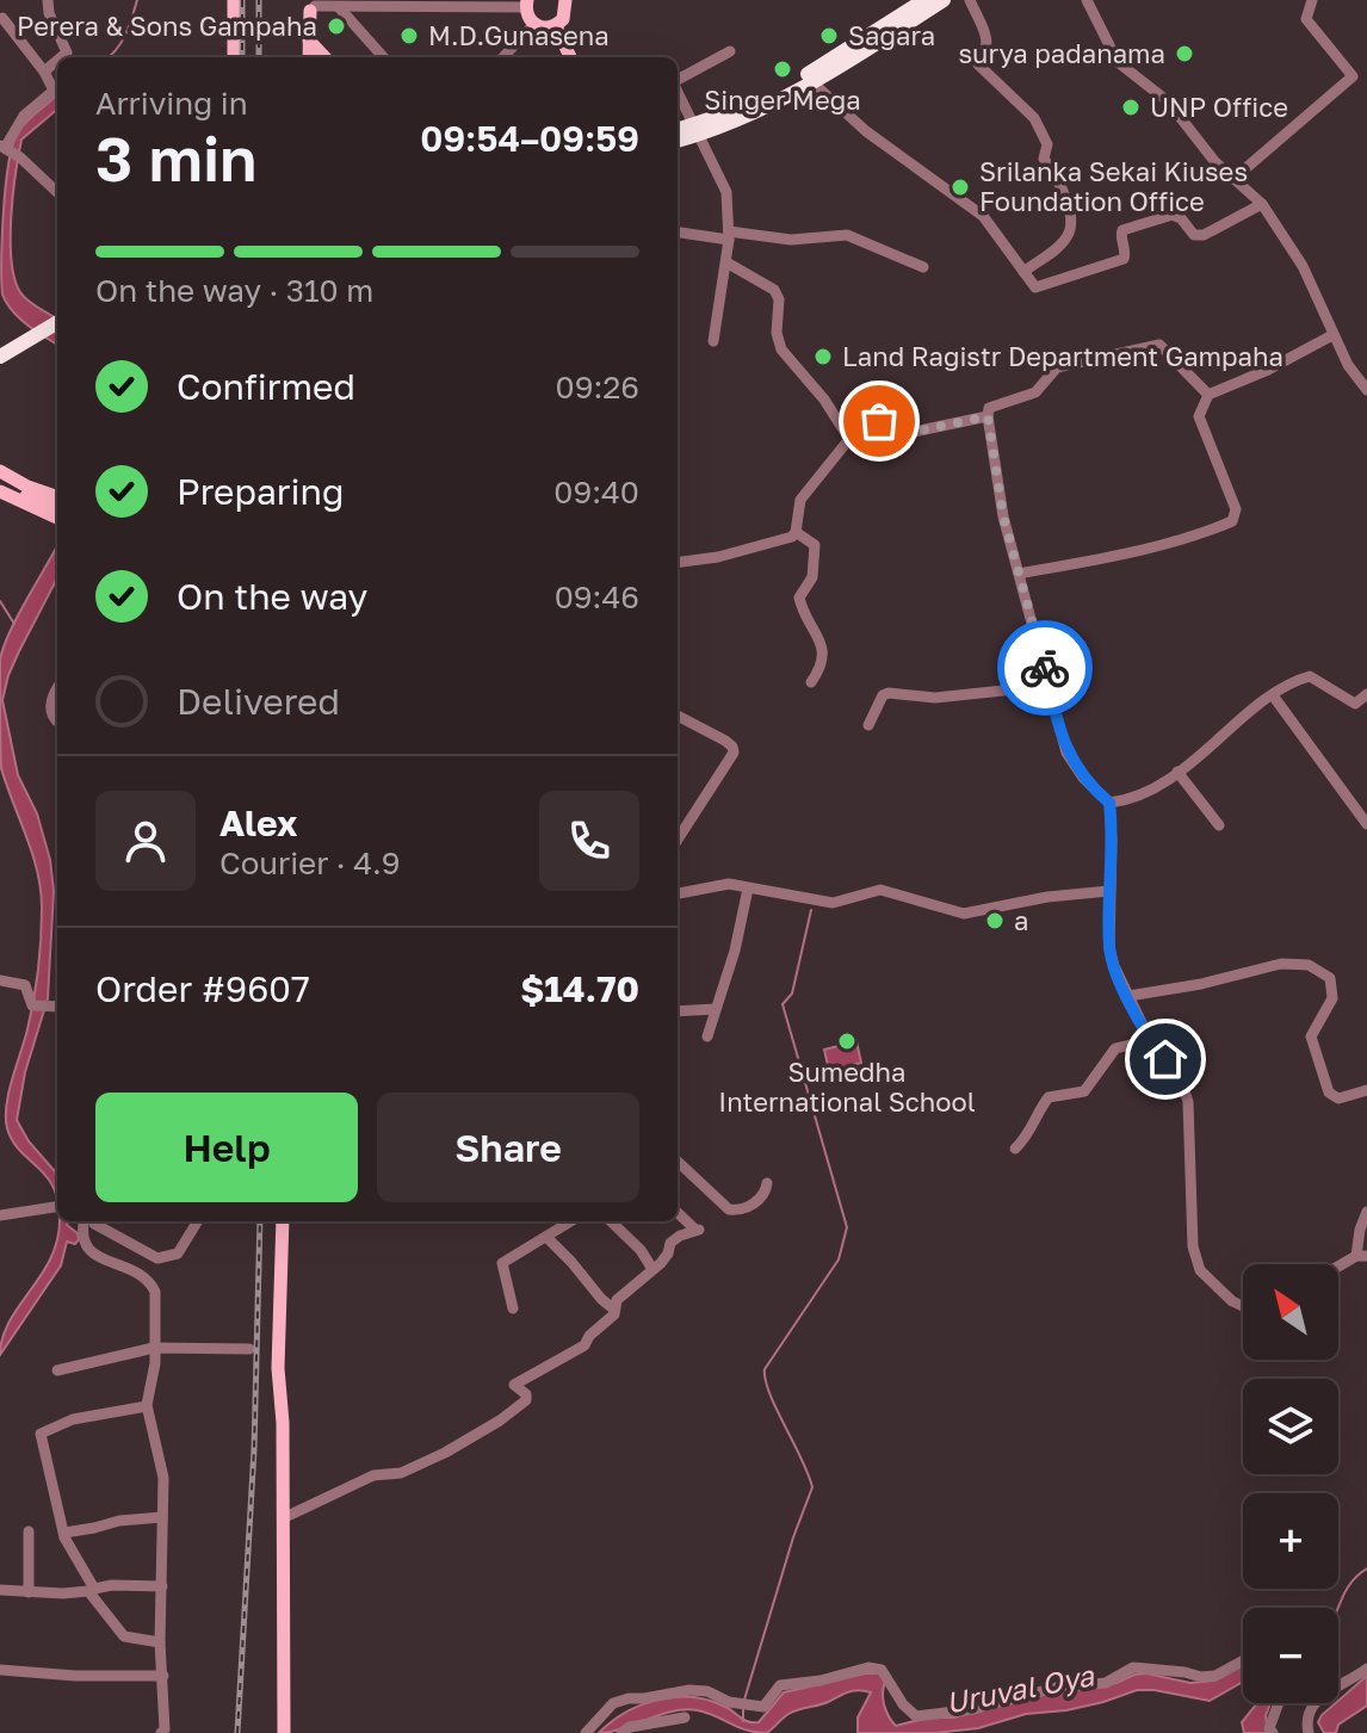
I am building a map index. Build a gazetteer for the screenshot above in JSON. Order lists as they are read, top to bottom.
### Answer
{
  "water": ["Uruval Oya"],
  "places": [
    "Perera & Sons Gampaha",
    "M.D.Gunasena",
    "Sagara",
    "surya padanama",
    "Singer Mega",
    "UNP Office",
    "Srilanka Sekai Kiuses Foundation Office",
    "Land Ragistr Department Gampaha",
    "a",
    "Sumedha International School"
  ],
  "north": "top left",
  "page": {
    "heading": ["3 min", "Arriving in", "09:54–09:59"],
    "panel": [
      "Alex",
      "Courier · 4.9",
      "Order #9607",
      "$14.70"
    ],
    "bar": "On the way · 310 m",
    "list": [
      ["Confirmed", "09:26"],
      ["Preparing", "09:40"],
      ["On the way", "09:46"],
      "Delivered"
    ],
    "buttons": ["Help", "Share"],
    "map_buttons": ["+", "−"]
  }
}
